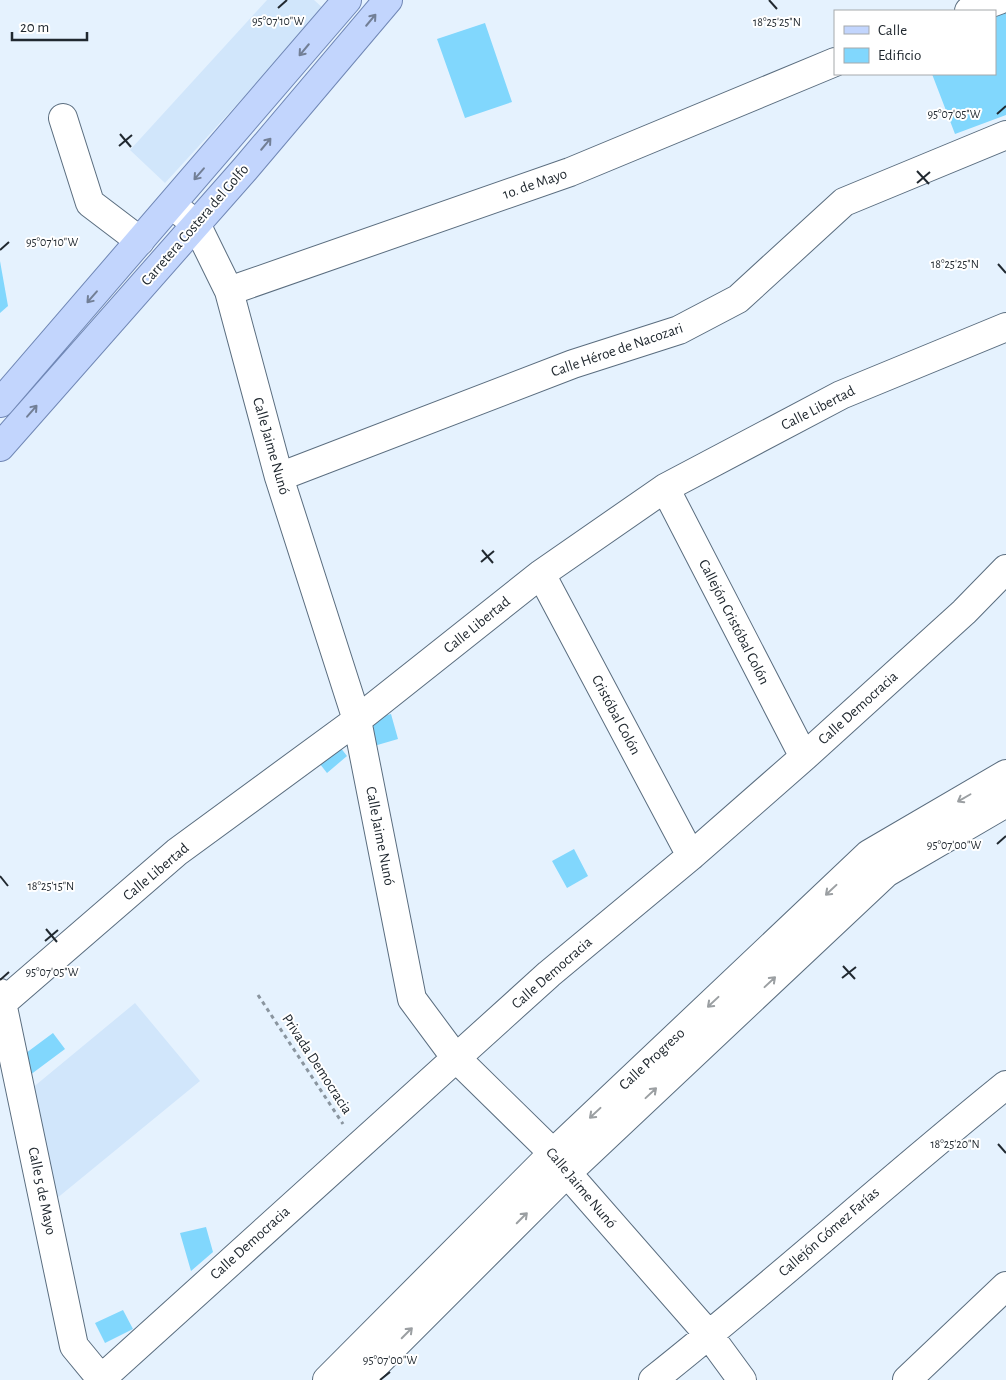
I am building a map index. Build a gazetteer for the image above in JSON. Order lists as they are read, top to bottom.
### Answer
{
  "streets": {
    "main road": ["Carretera Costera del Golfo"],
    "street": [
      "1o. de Mayo",
      "Calle Héroe de Nacozari",
      "Calle Libertad",
      "Calle Jaime Nunó",
      "Callejón Cristóbal Colón",
      "Calle Democracia",
      "Cristóbal Colón",
      "Calle Progreso",
      "Calle 5 de Mayo",
      "Callejón Gómez Farías"
    ],
    "path": ["Privada Democracia"]
  },
  "crossings": [
    ["1o. de Mayo", "Calle Jaime Nunó"],
    ["Carretera Costera del Golfo", "Calle Jaime Nunó"],
    ["Calle Héroe de Nacozari", "Calle Jaime Nunó"],
    ["Calle Libertad", "Calle Jaime Nunó"],
    ["Calle Libertad", "Callejón Cristóbal Colón"],
    ["Calle Libertad", "Cristóbal Colón"],
    ["Calle Libertad", "Calle 5 de Mayo"],
    ["Calle Jaime Nunó", "Calle Democracia"],
    ["Calle Jaime Nunó", "Calle Progreso"],
    ["Calle Jaime Nunó", "Callejón Gómez Farías"],
    ["Callejón Cristóbal Colón", "Calle Democracia"],
    ["Calle Democracia", "Cristóbal Colón"],
    ["Calle Democracia", "Privada Democracia"],
    ["Calle Democracia", "Calle 5 de Mayo"]
  ],
  "legend": ["Calle", "Edificio"],
  "scale_bar": "20 m",
  "coordinates": [
    "95°07'10\"W",
    "18°25'25\"N",
    "95°07'05\"W",
    "95°07'00\"W",
    "18°25'15\"N",
    "18°25'20\"N"
  ]
}
